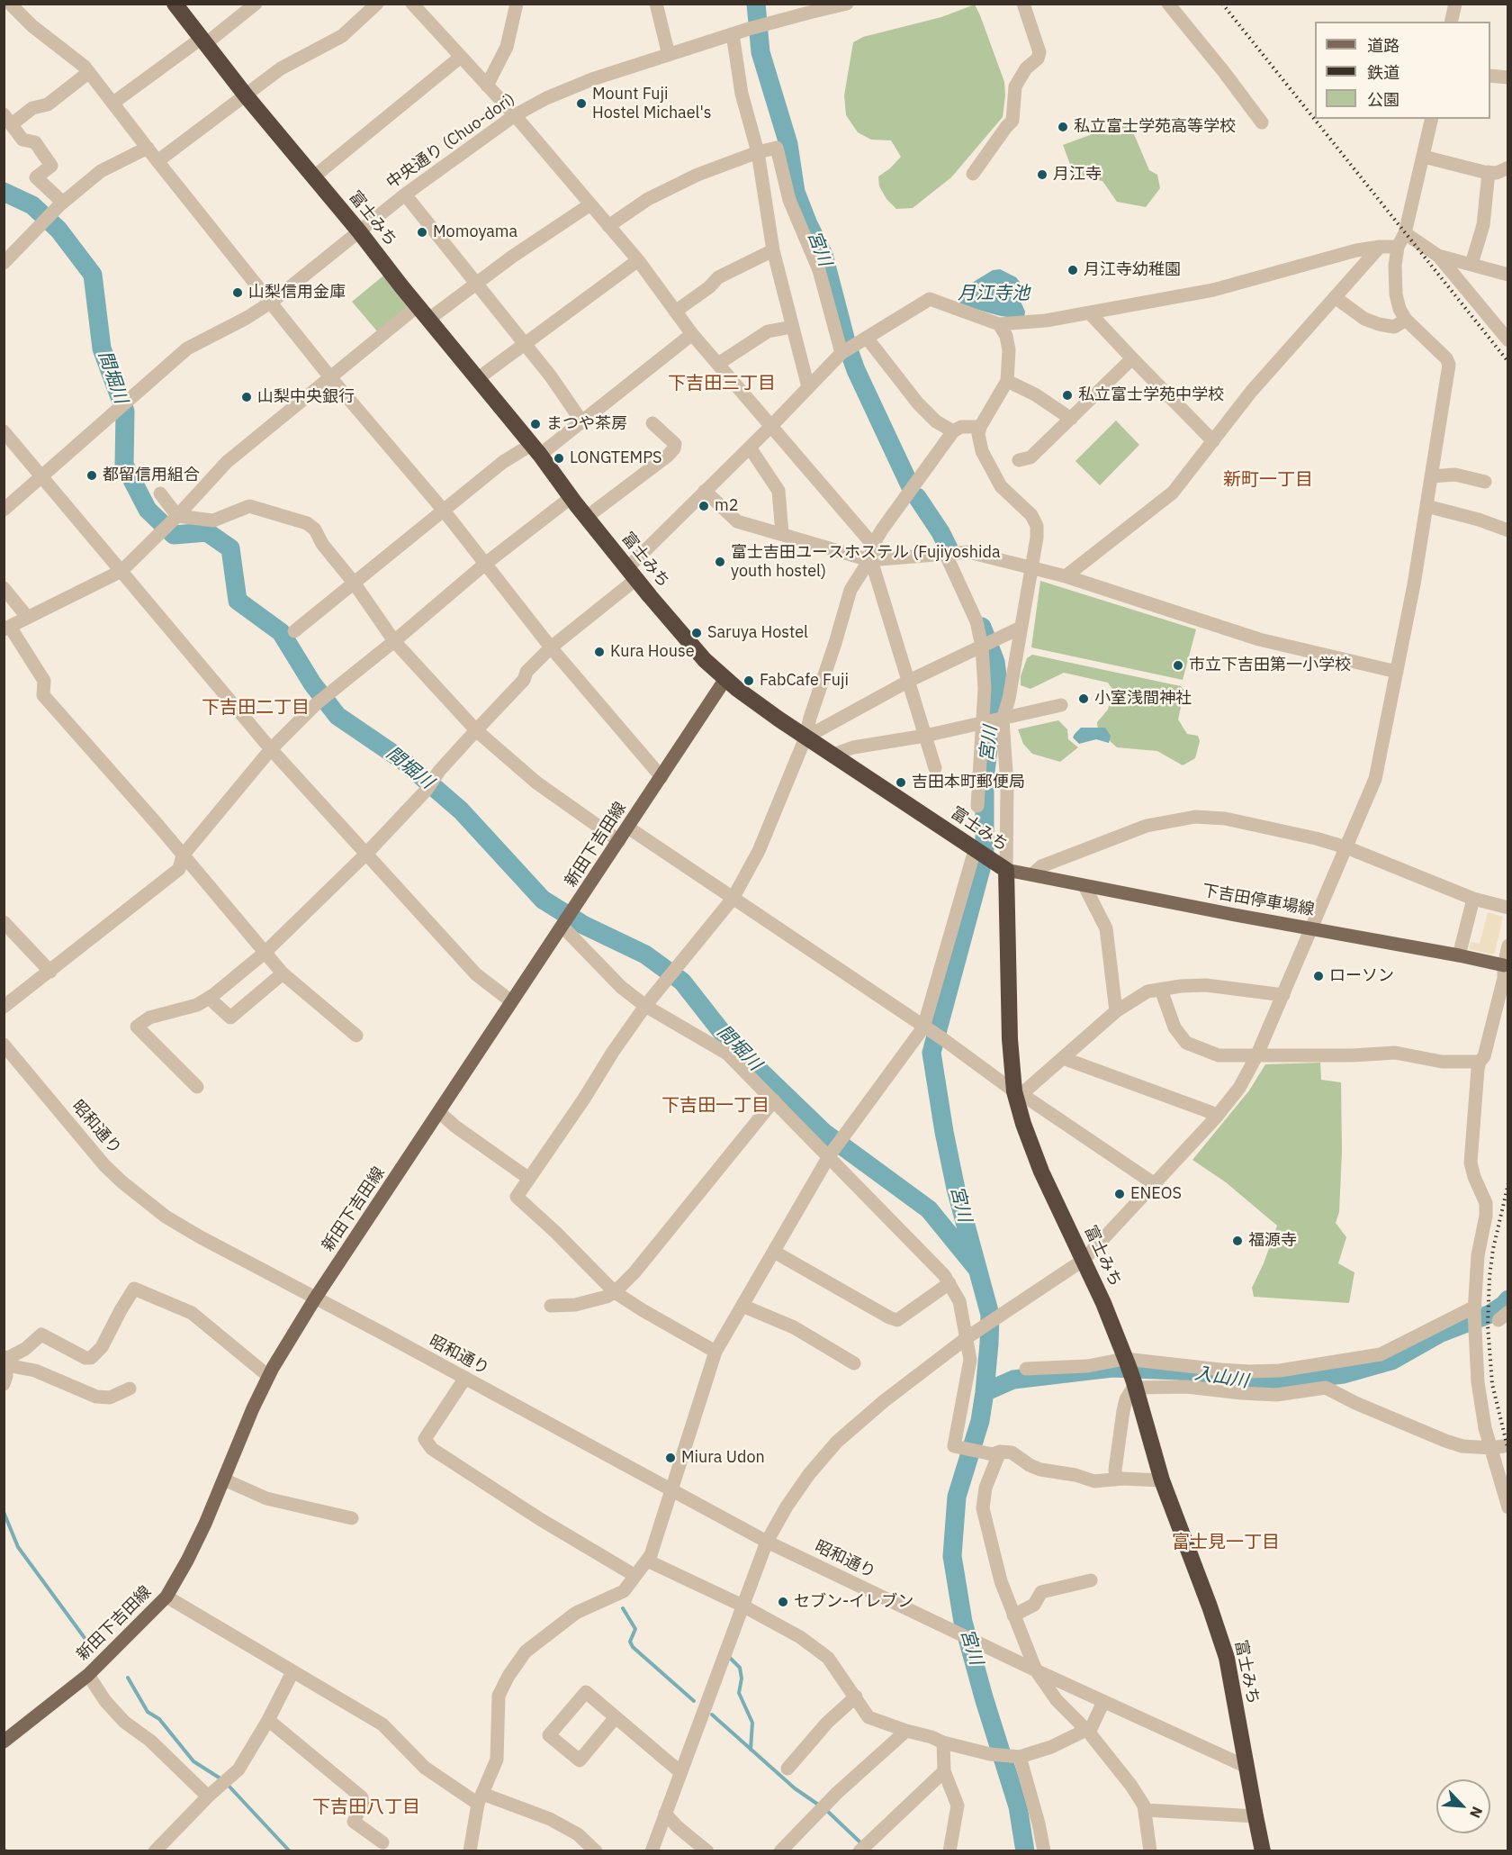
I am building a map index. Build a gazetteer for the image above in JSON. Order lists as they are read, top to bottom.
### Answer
{
  "streets": {
    "highway": ["富士みち"],
    "main road": ["新田下吉田線", "下吉田停車場線"],
    "street": ["中央通り (Chuo-dori)", "昭和通り"]
  },
  "crossings": [
    ["中央通り (Chuo-dori)", "富士みち"],
    ["富士みち", "新田下吉田線"],
    ["富士みち", "下吉田停車場線"],
    ["新田下吉田線", "昭和通り"]
  ],
  "districts": [
    "下吉田三丁目",
    "新町一丁目",
    "下吉田二丁目",
    "下吉田一丁目",
    "富士見一丁目",
    "下吉田八丁目"
  ],
  "water": [
    "宮川",
    "月江寺池",
    "間堀川",
    "入山川"
  ],
  "places": [
    "Mount Fuji Hostel Michael's",
    "私立富士学苑高等学校",
    "月江寺",
    "Momoyama",
    "月江寺幼稚園",
    "山梨信用金庫",
    "私立富士学苑中学校",
    "山梨中央銀行",
    "まつや茶房",
    "LONGTEMPS",
    "都留信用組合",
    "m2",
    "富士吉田ユースホステル (Fujiyoshida youth hostel)",
    "Saruya Hostel",
    "Kura House",
    "市立下吉田第一小学校",
    "FabCafe Fuji",
    "小室浅間神社",
    "吉田本町郵便局",
    "ローソン",
    "ENEOS",
    "福源寺",
    "Miura Udon",
    "セブン-イレブン"
  ],
  "legend": ["道路", "鉄道", "公園"],
  "north": "bottom right"
}
